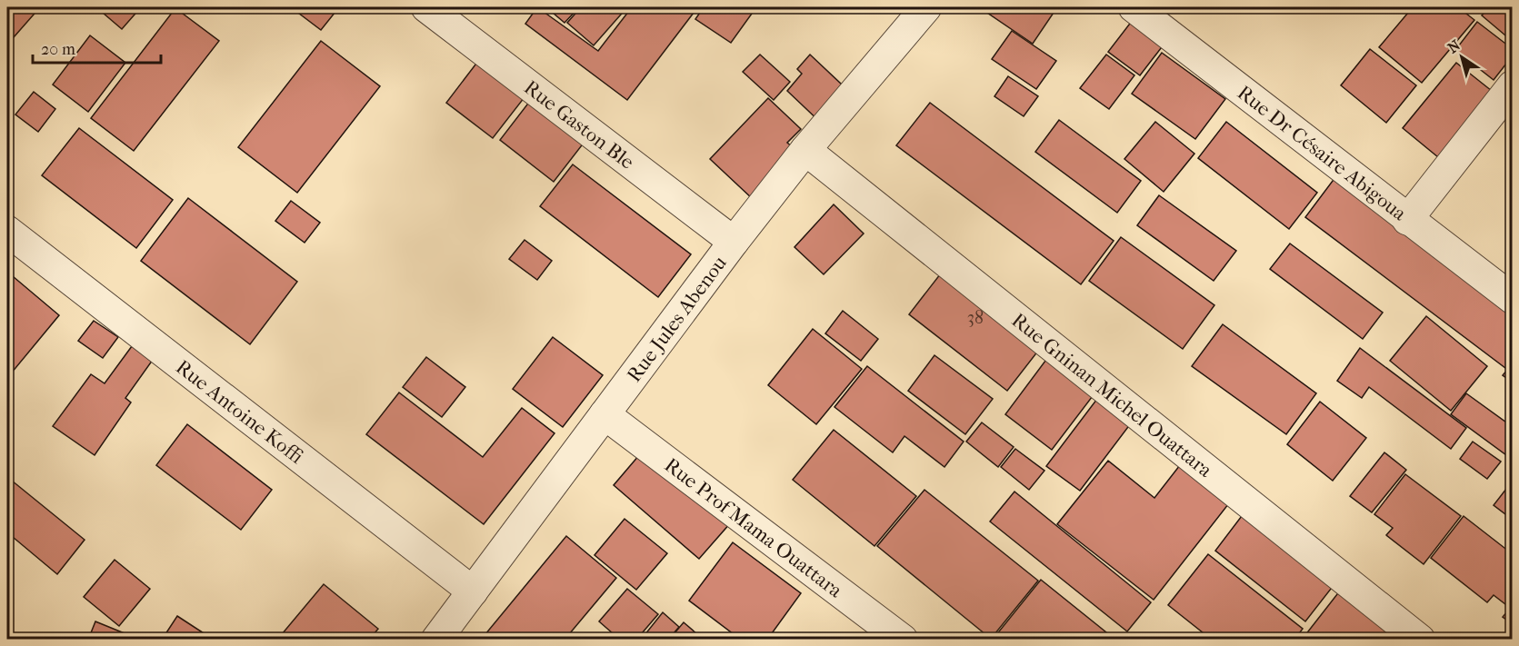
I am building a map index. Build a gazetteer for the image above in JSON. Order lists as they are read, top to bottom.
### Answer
{
  "streets": {
    "street": [
      "Rue Gaston Ble",
      "Rue Dr Césaire Abigoua",
      "Rue Jules Abenou",
      "Rue Gninan Michel Ouattara",
      "Rue Antoine Koffi",
      "Rue Prof Mama Ouattara"
    ]
  },
  "crossings": [
    ["Rue Gaston Ble", "Rue Jules Abenou"],
    ["Rue Jules Abenou", "Rue Gninan Michel Ouattara"],
    ["Rue Jules Abenou", "Rue Antoine Koffi"],
    ["Rue Jules Abenou", "Rue Prof Mama Ouattara"]
  ],
  "house_numbers": ["38"],
  "scale_bar": "20 m",
  "north": "top left"
}
